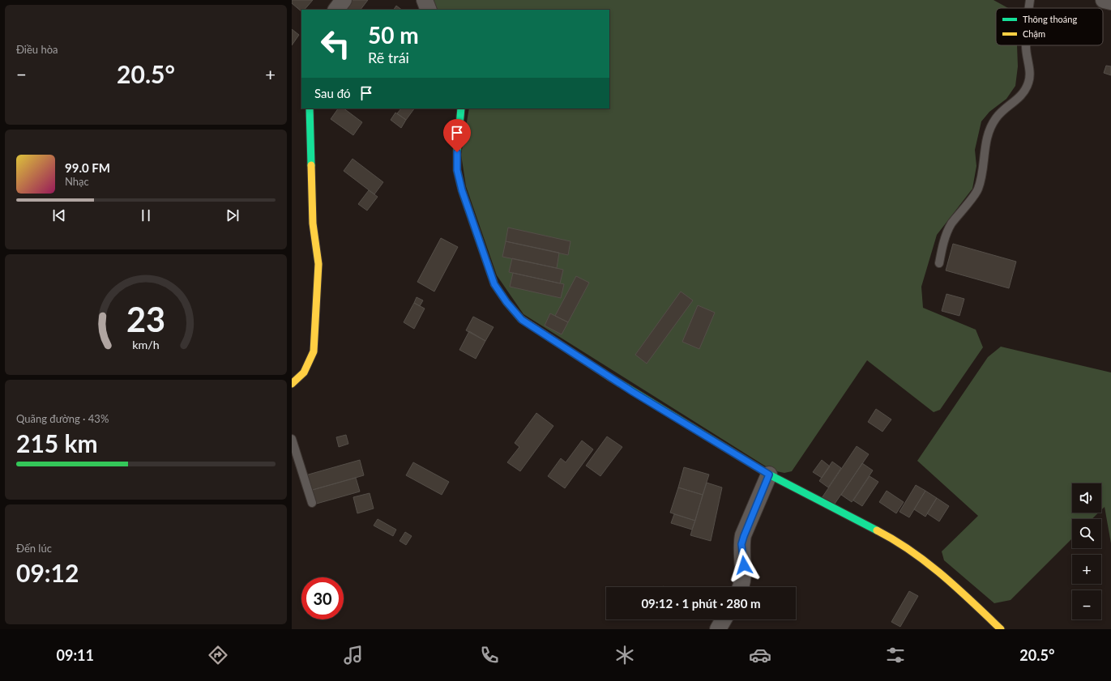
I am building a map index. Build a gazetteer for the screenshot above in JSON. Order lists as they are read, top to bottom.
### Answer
{
  "legend": ["Thông thoáng", "Chậm"],
  "page": {
    "tile": [
      "Điều hòa",
      ["Quãng đường · 43%", "215 km"],
      ["Đến lúc", "09:12"]
    ],
    "turn": ["50 m", "Rẽ trái"],
    "heat": ["−", "20.5°", "+"],
    "then": "Sau đó",
    "song": ["99.0 FM", "Nhạc"],
    "map_buttons": ["+", "−"],
    "limit": "30",
    "trip": "09:12 · 1 phút · 280 m",
    "tabs": ["09:11", "20.5°"],
    "gauge": ["23", "km/h"]
  }
}
